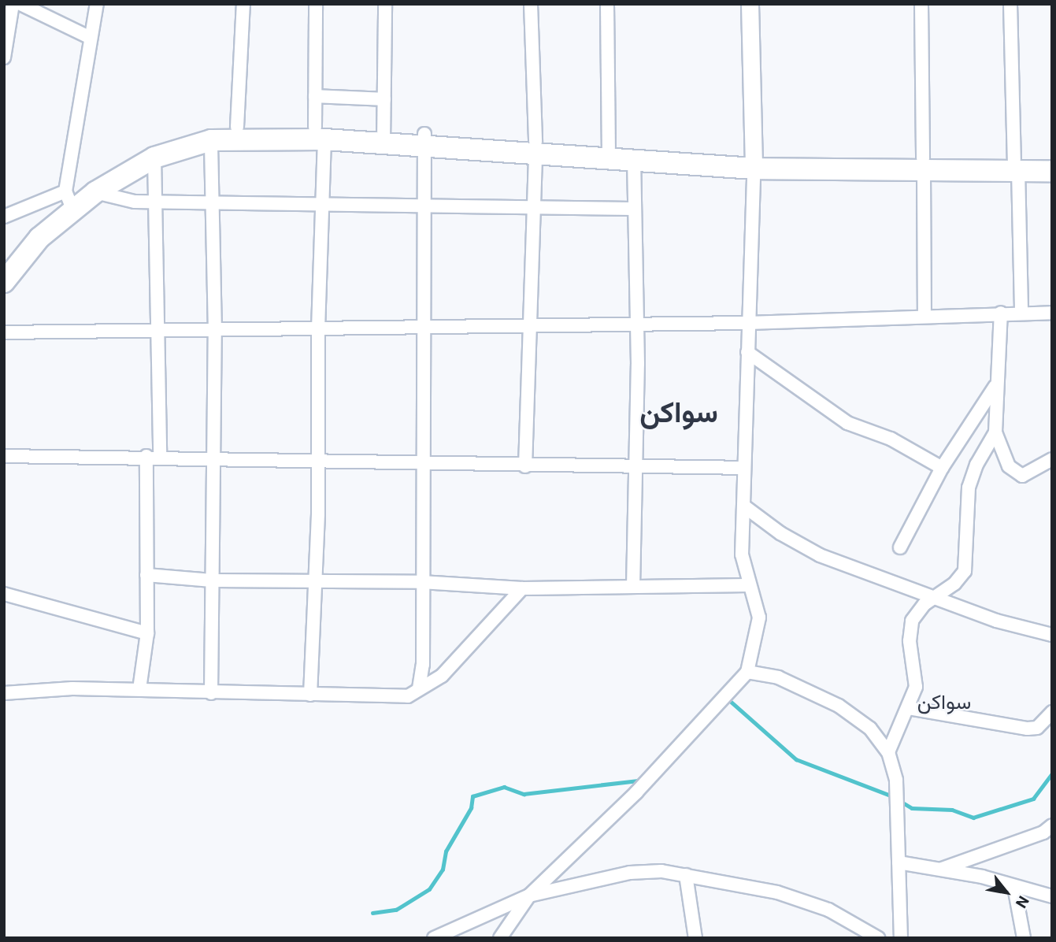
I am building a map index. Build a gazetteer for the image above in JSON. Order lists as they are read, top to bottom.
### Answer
{
  "districts": ["سواكن", "سواكن"],
  "north": "bottom right"
}
